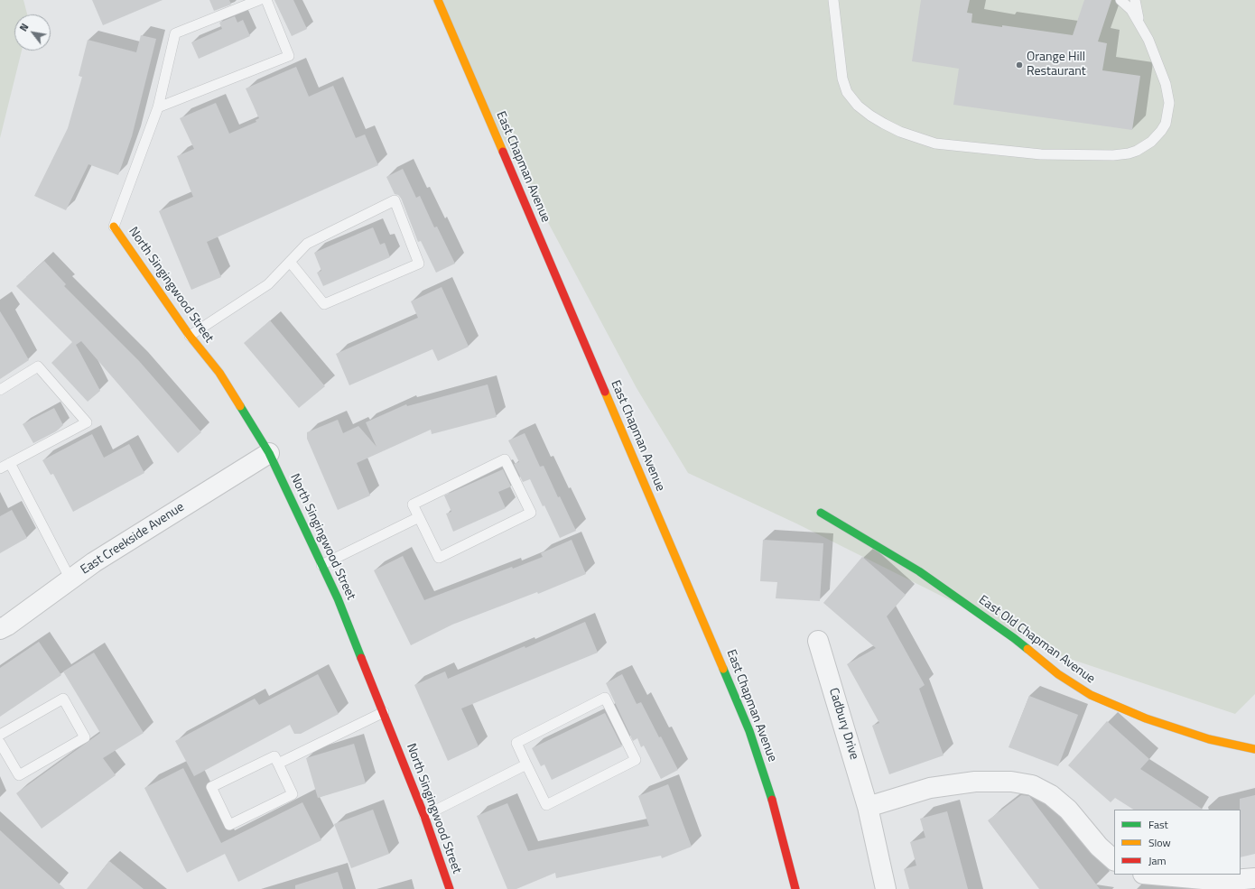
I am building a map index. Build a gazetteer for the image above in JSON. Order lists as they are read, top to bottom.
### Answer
{
  "streets": {
    "street": [
      "East Chapman Avenue",
      "North Singingwood Street",
      "East Creekside Avenue",
      "East Old Chapman Avenue",
      "Cadbury Drive"
    ]
  },
  "crossings": [
    ["North Singingwood Street", "East Creekside Avenue"]
  ],
  "places": ["Orange Hill Restaurant"],
  "legend": ["Fast", "Slow", "Jam"],
  "north": "top left"
}
